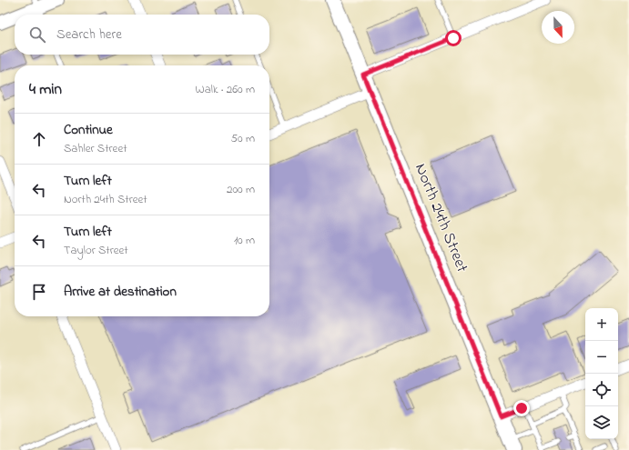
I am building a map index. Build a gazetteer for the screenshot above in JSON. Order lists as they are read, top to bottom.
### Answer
{
  "streets": {
    "main road": ["North 24th Street"]
  },
  "north": "bottom",
  "page": {
    "search": "Search here",
    "heading": ["4 min", "Walk · 260 m"],
    "list": [
      ["Continue", "Sahler Street", "50 m"],
      ["Turn left", "North 24th Street", "200 m"],
      ["Turn left", "Taylor Street", "10 m"],
      "Arrive at destination"
    ],
    "map_buttons": ["+", "−"]
  }
}
